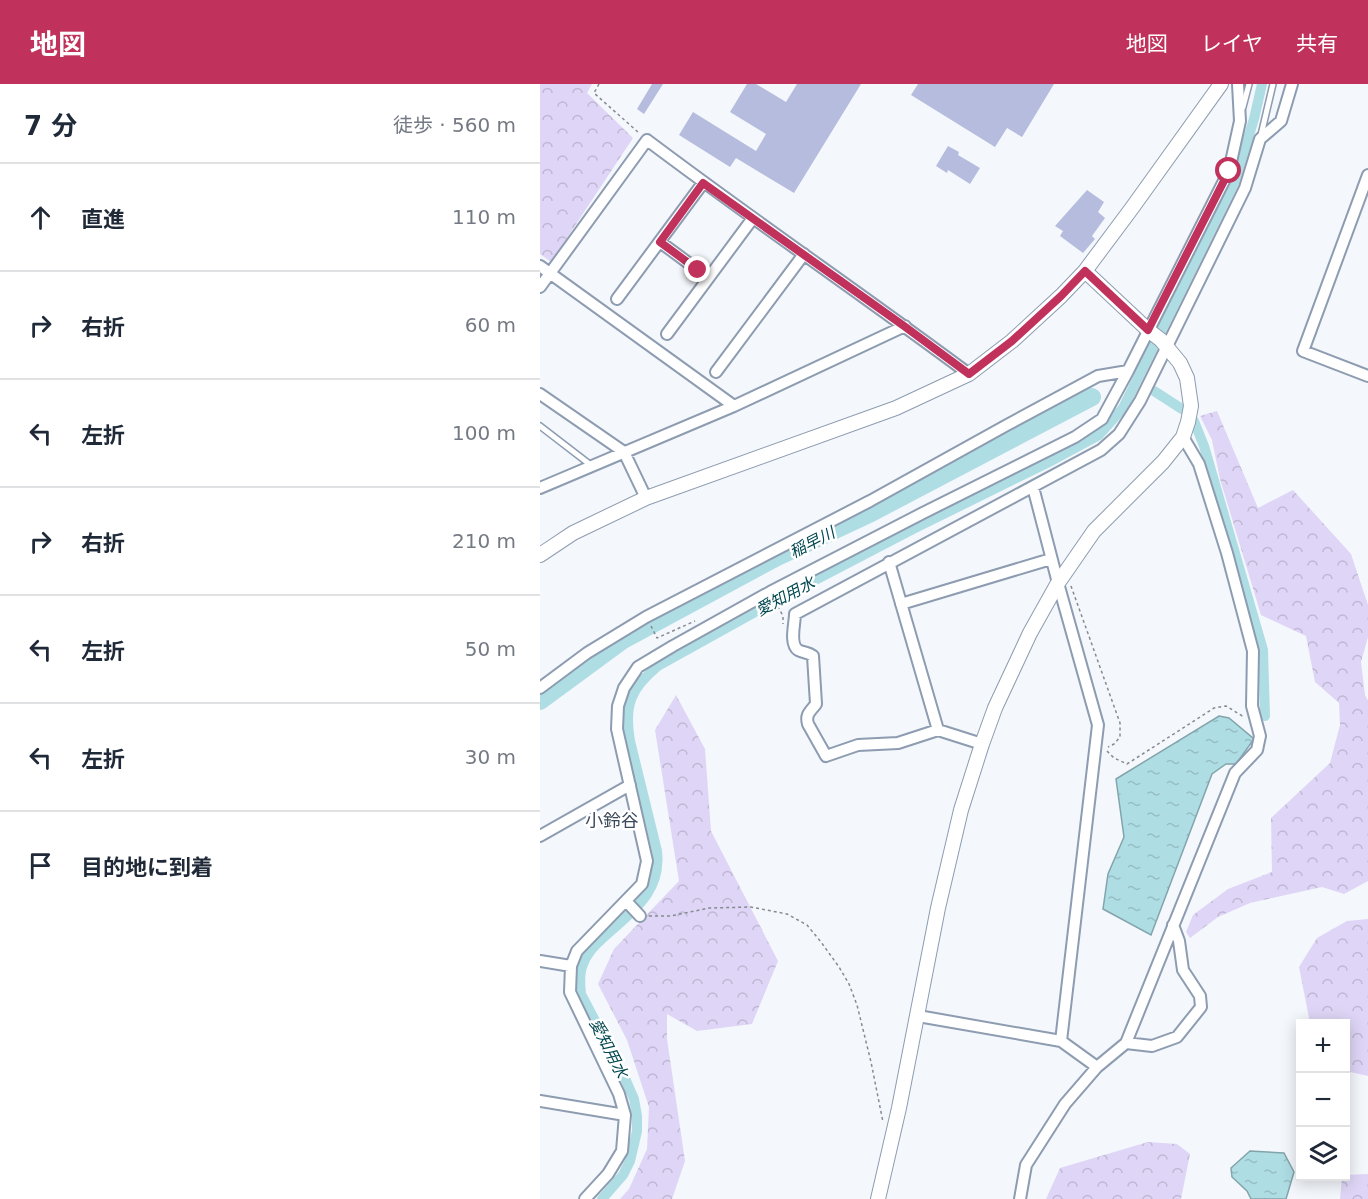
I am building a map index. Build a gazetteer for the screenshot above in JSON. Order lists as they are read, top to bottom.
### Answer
{
  "districts": ["小鈴谷"],
  "water": ["稲早川", "愛知用水"],
  "page": {
    "header": "地図",
    "nav": ["地図", "レイヤ", "共有"],
    "heading": ["7 分", "徒歩 · 560 m"],
    "list": [
      ["直進", "110 m"],
      ["右折", "60 m"],
      ["左折", "100 m"],
      ["右折", "210 m"],
      ["左折", "50 m"],
      ["左折", "30 m"],
      "目的地に到着"
    ],
    "map_buttons": ["+", "−"]
  }
}
